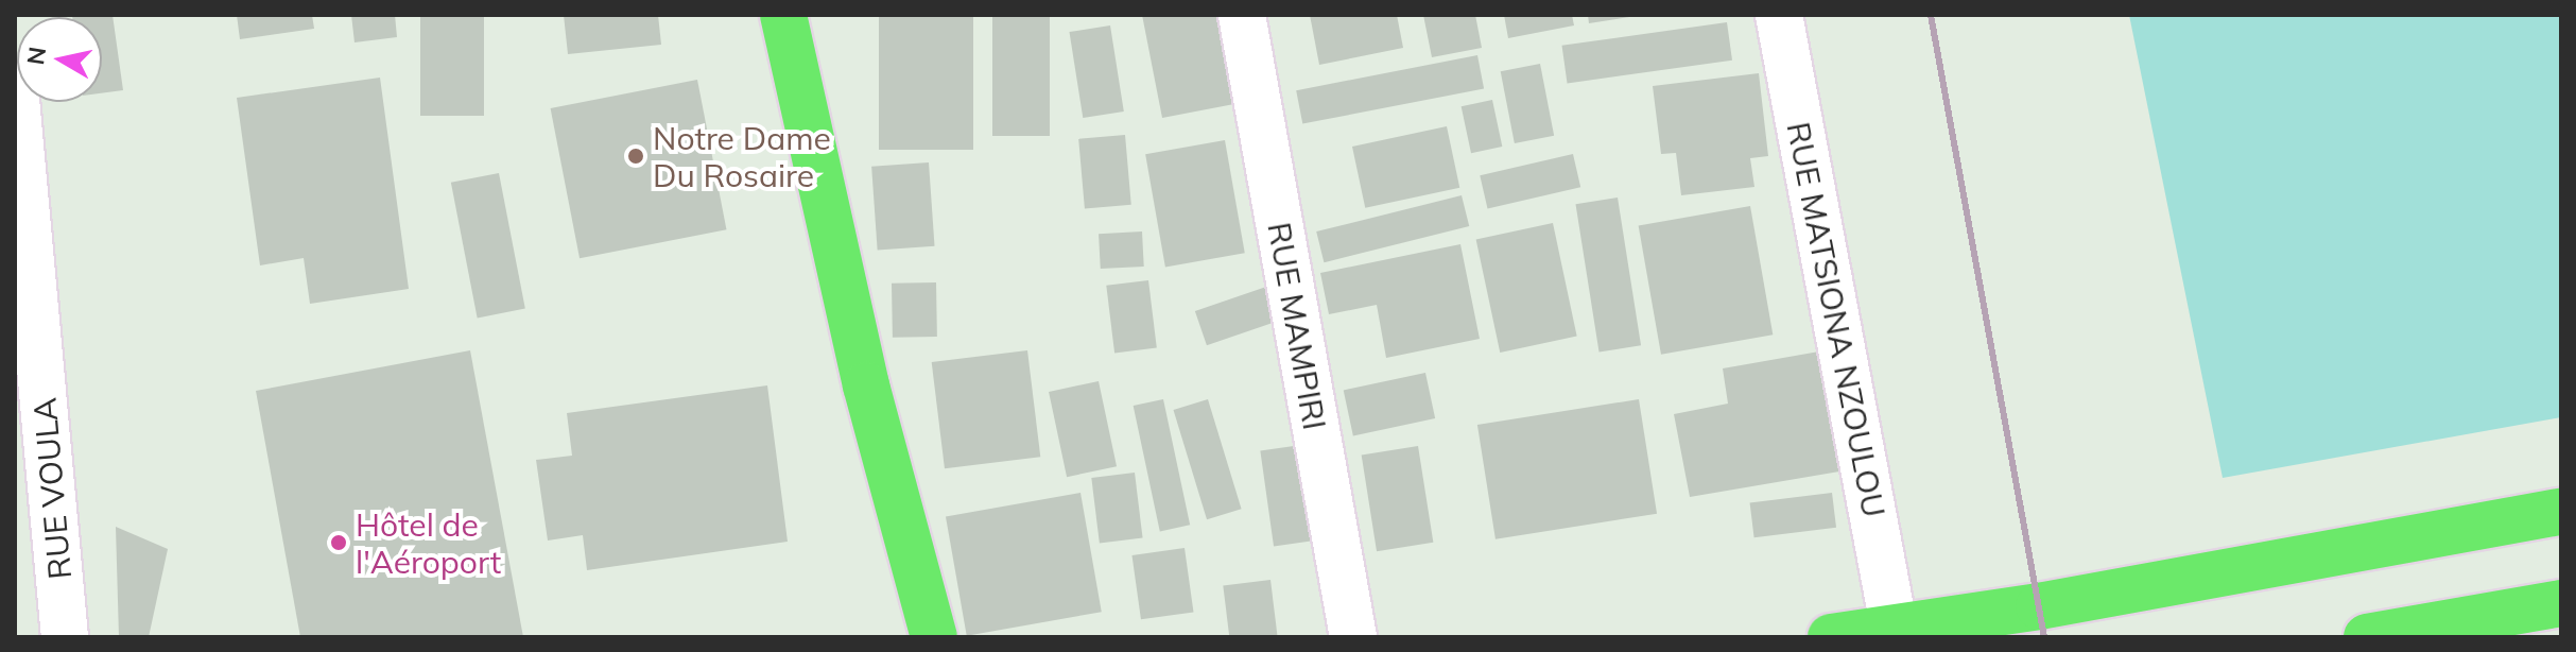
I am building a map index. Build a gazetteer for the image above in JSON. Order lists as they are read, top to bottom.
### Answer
{
  "streets": {
    "street": ["RUE MATSIONA NZOULOU", "RUE MAMPIRI", "RUE VOULA"]
  },
  "places": ["Notre Dame Du Rosaire", "Hôtel de l'Aéroport"],
  "north": "left"
}
